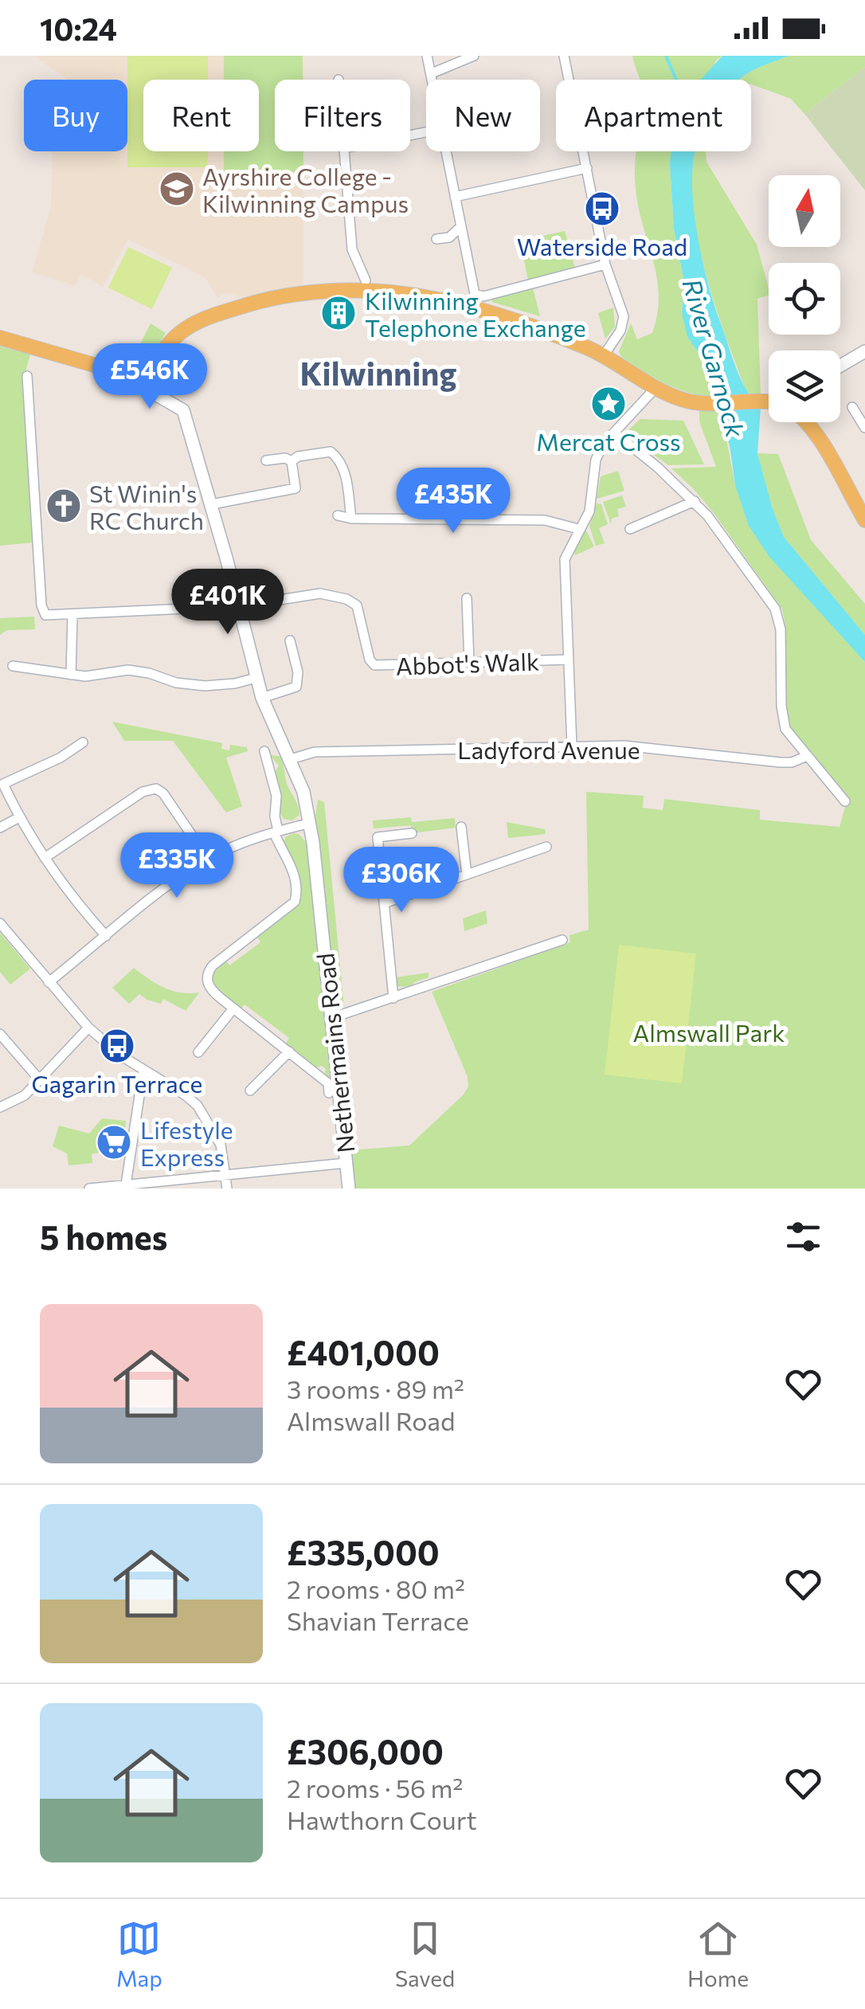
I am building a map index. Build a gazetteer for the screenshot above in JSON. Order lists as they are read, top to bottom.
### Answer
{
  "streets": {
    "main road": ["Nethermains Road"],
    "street": ["Abbot's Walk", "Ladyford Avenue"]
  },
  "crossings": [
    ["Abbot's Walk", "Nethermains Road"],
    ["Ladyford Avenue", "Nethermains Road"]
  ],
  "districts": ["Kilwinning"],
  "water": ["River Garnock"],
  "parks": ["Almswall Park"],
  "places": {
    "school or university": ["Ayrshire College - Kilwinning Campus"],
    "bus stop": ["Waterside Road", "Gagarin Terrace"],
    "building": ["Kilwinning Telephone Exchange"],
    "place": ["Mercat Cross"],
    "church": ["St Winin's RC Church"],
    "supermarket": ["Lifestyle Express"]
  },
  "north": "top",
  "page": {
    "status": "10:24",
    "chip": [
      "Buy",
      "Rent",
      "Filters",
      "New",
      "Apartment"
    ],
    "price": [
      "£546K",
      "£435K",
      "£401K",
      "£335K",
      "£306K"
    ],
    "heading": "5 homes",
    "list": [
      {
        "name": "£401,000",
        "note": "3 rooms · 89 m² · Almswall Road"
      },
      {
        "name": "£335,000",
        "note": "2 rooms · 80 m² · Shavian Terrace"
      },
      {
        "name": "£306,000",
        "note": "2 rooms · 56 m² · Hawthorn Court"
      }
    ],
    "tabs": ["Map", "Saved", "Home"]
  }
}
